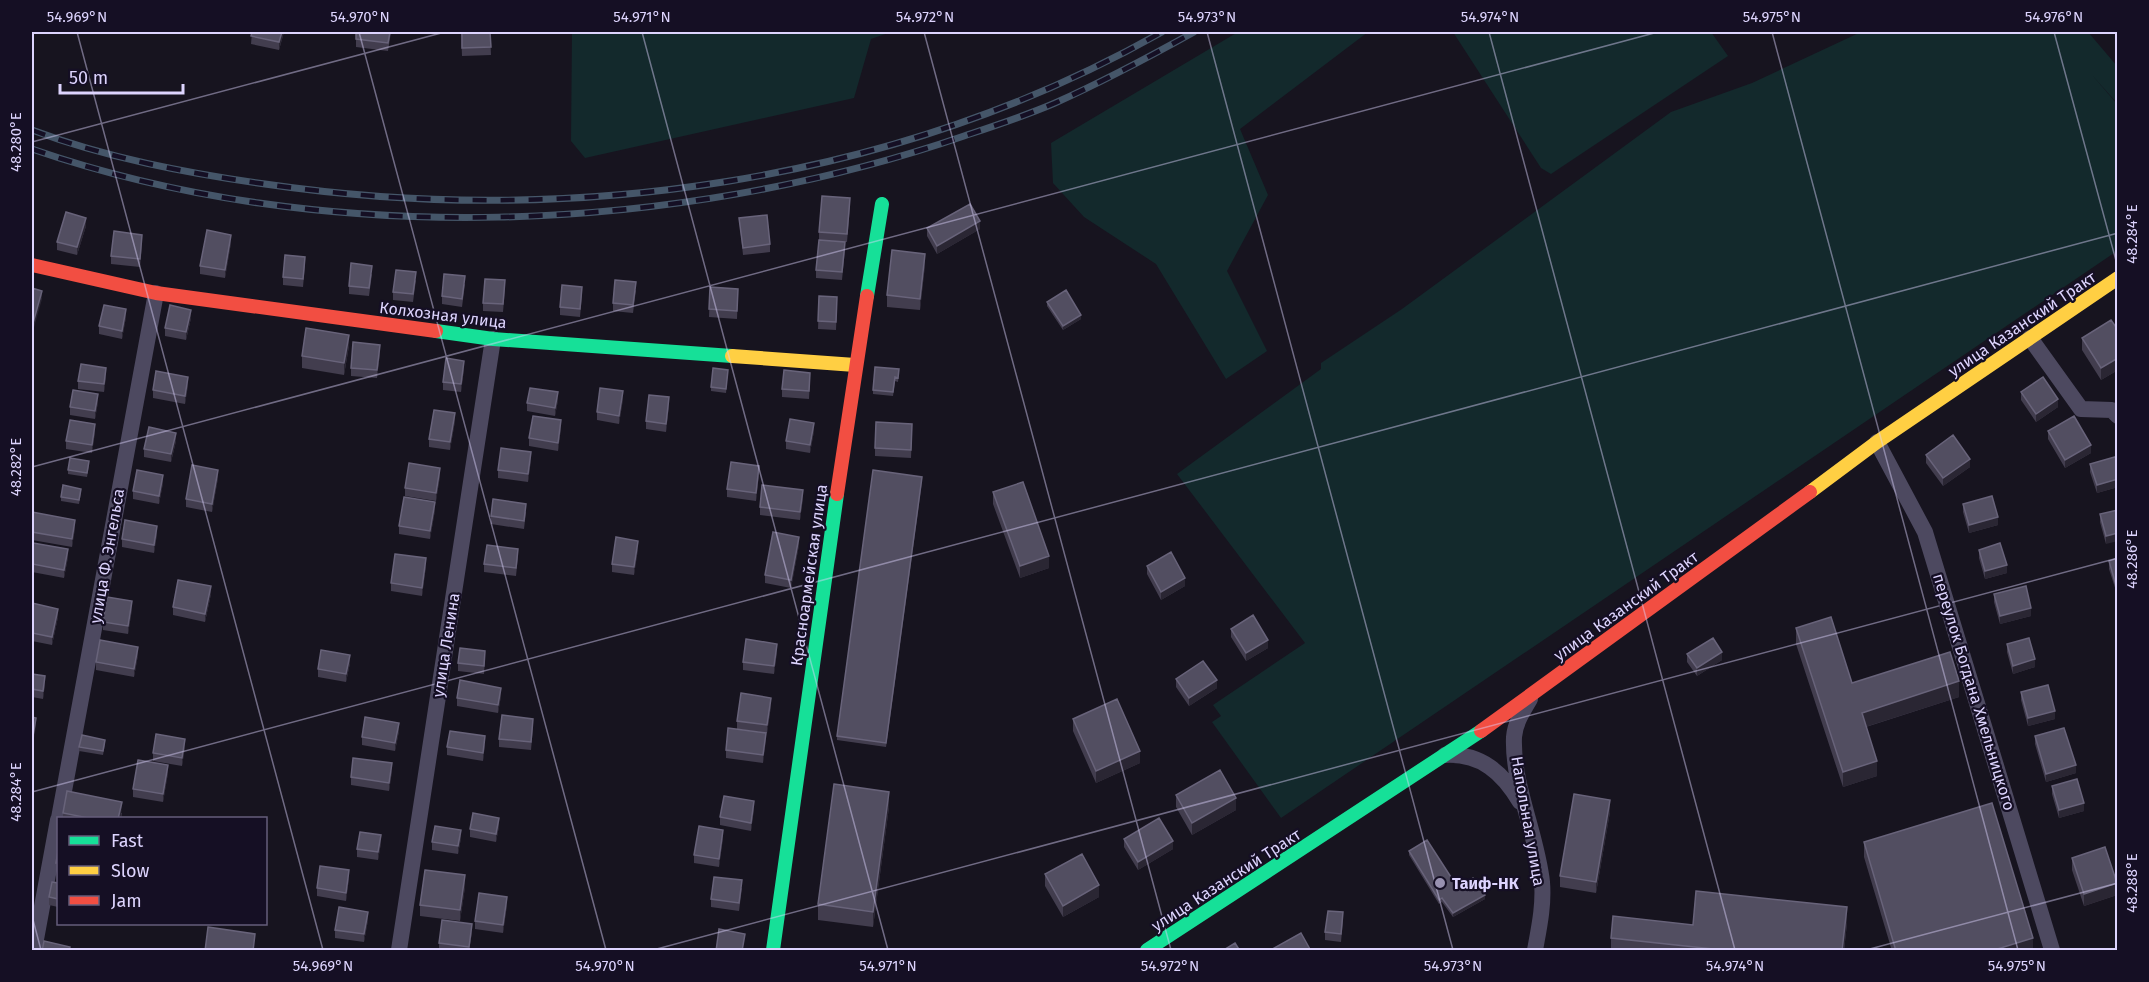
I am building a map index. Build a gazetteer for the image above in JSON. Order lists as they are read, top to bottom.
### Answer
{
  "streets": {
    "street": [
      "Колхозная улица",
      "улица Казанский Тракт",
      "улица Ф. Энгельса",
      "Красноармейская улица",
      "улица Ленина",
      "переулок Богдана Хмельницкого",
      "Напольная улица"
    ]
  },
  "crossings": [
    ["Колхозная улица", "улица Ф. Энгельса"],
    ["Колхозная улица", "Красноармейская улица"],
    ["Колхозная улица", "улица Ленина"],
    ["улица Казанский Тракт", "переулок Богдана Хмельницкого"],
    ["улица Казанский Тракт", "Напольная улица"]
  ],
  "places": ["Таиф-НК"],
  "legend": ["Fast", "Slow", "Jam"],
  "scale_bar": "50 m",
  "coordinates": [
    "54.969°N",
    "54.970°N",
    "54.971°N",
    "54.972°N",
    "54.973°N",
    "54.974°N",
    "54.975°N",
    "54.976°N",
    "48.280°E",
    "48.284°E",
    "48.282°E",
    "48.286°E",
    "48.288°E"
  ]
}
